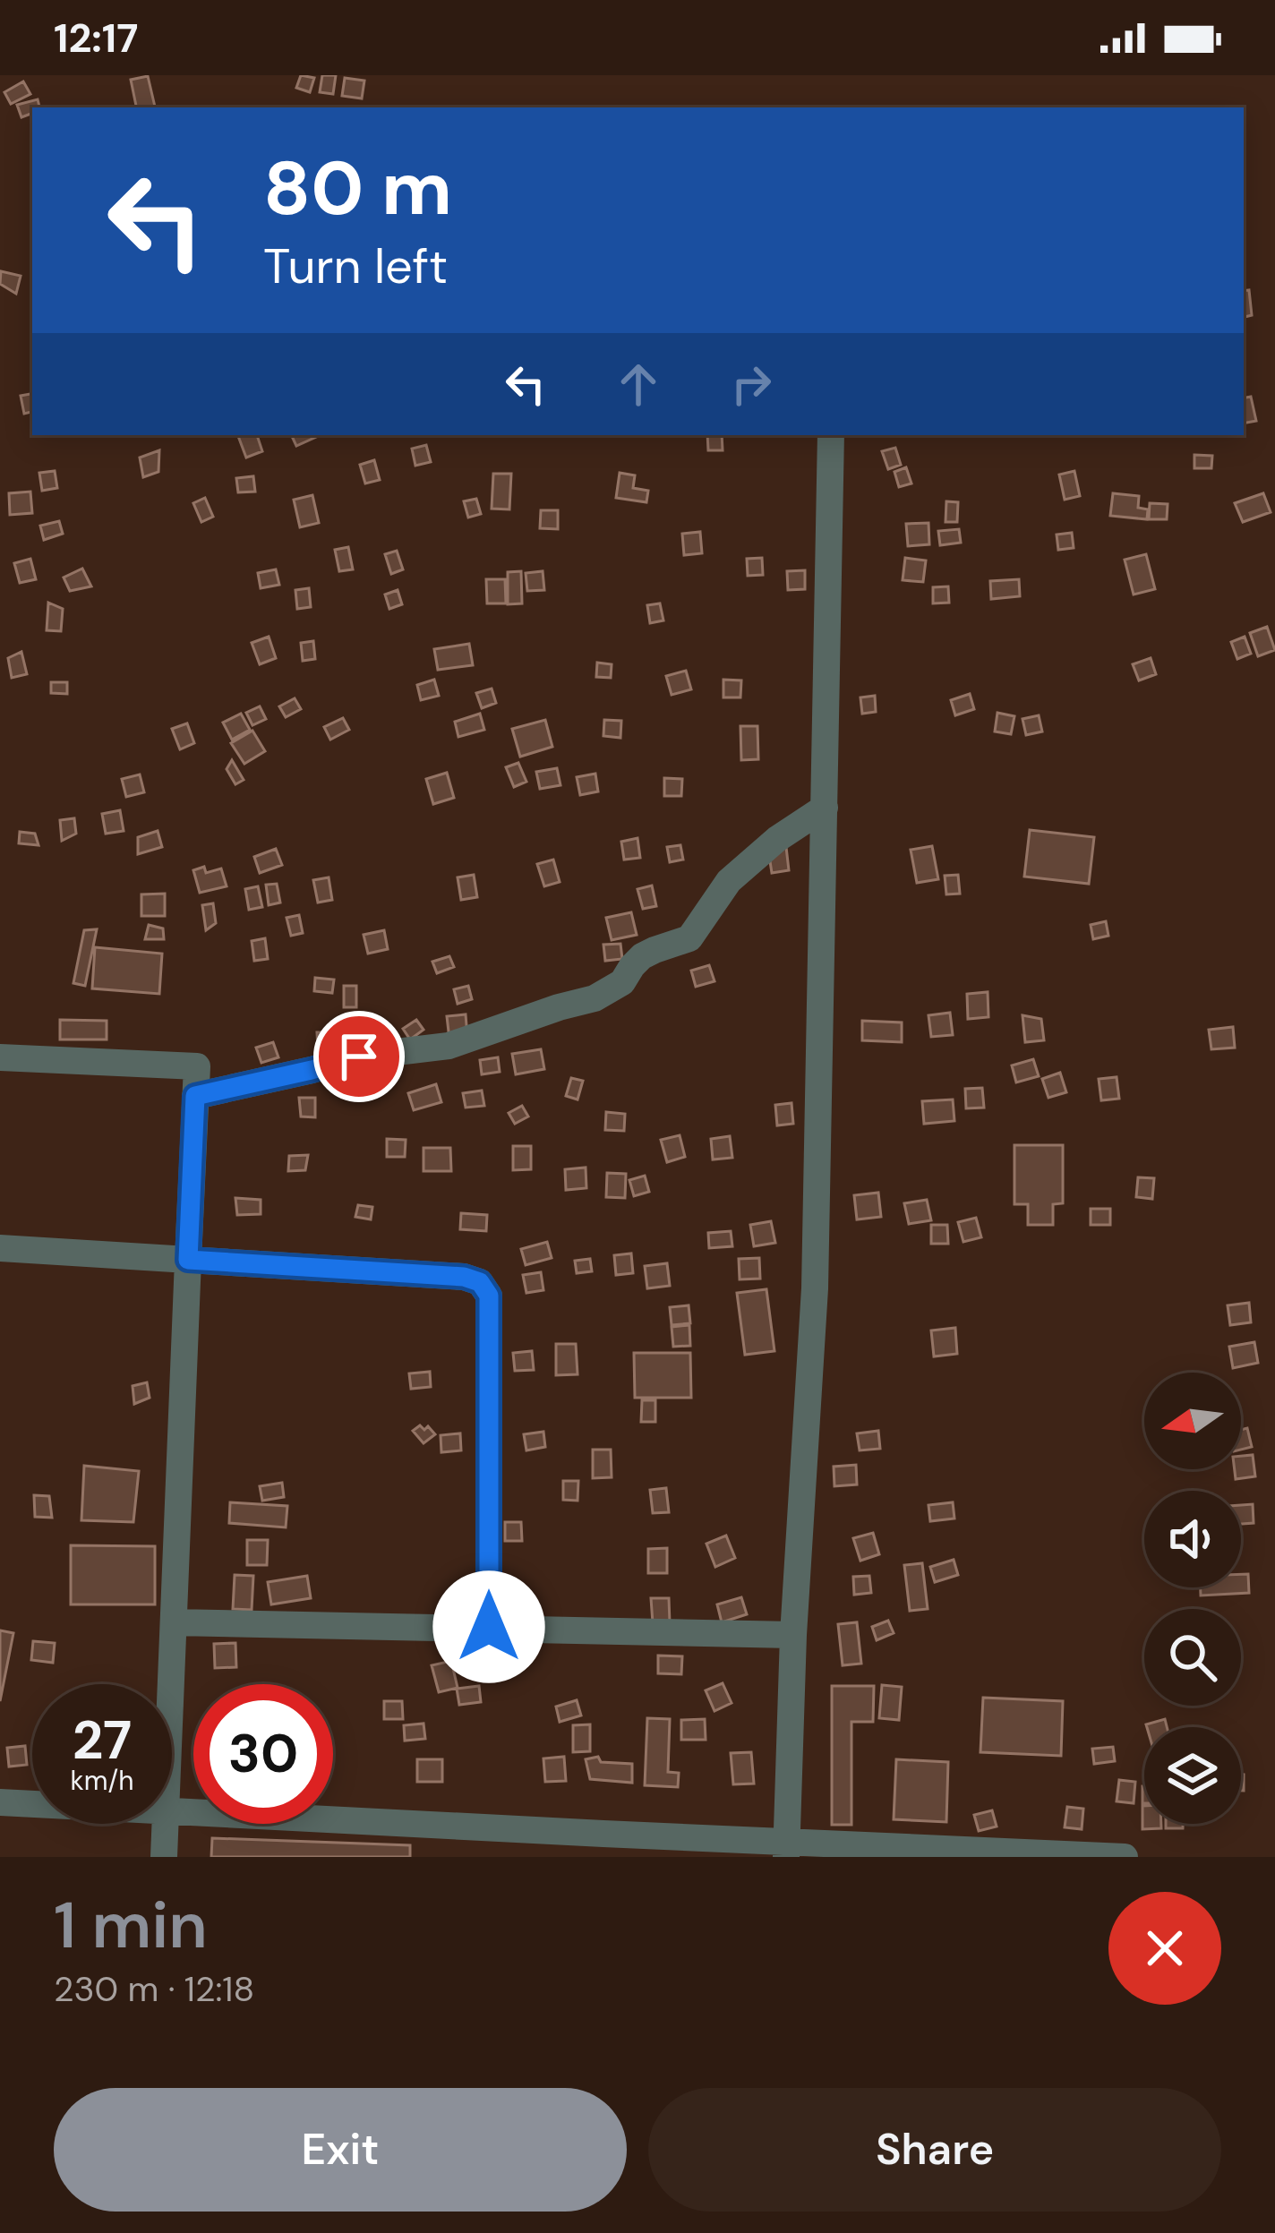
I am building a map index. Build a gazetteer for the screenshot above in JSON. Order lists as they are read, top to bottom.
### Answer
{
  "north": "left",
  "page": {
    "status": "12:17",
    "turn": ["80 m", "Turn left"],
    "speed": "27 km/h",
    "limit": "30",
    "heading": ["1 min", "230 m · 12:18"],
    "buttons": ["Exit", "Share"]
  }
}
